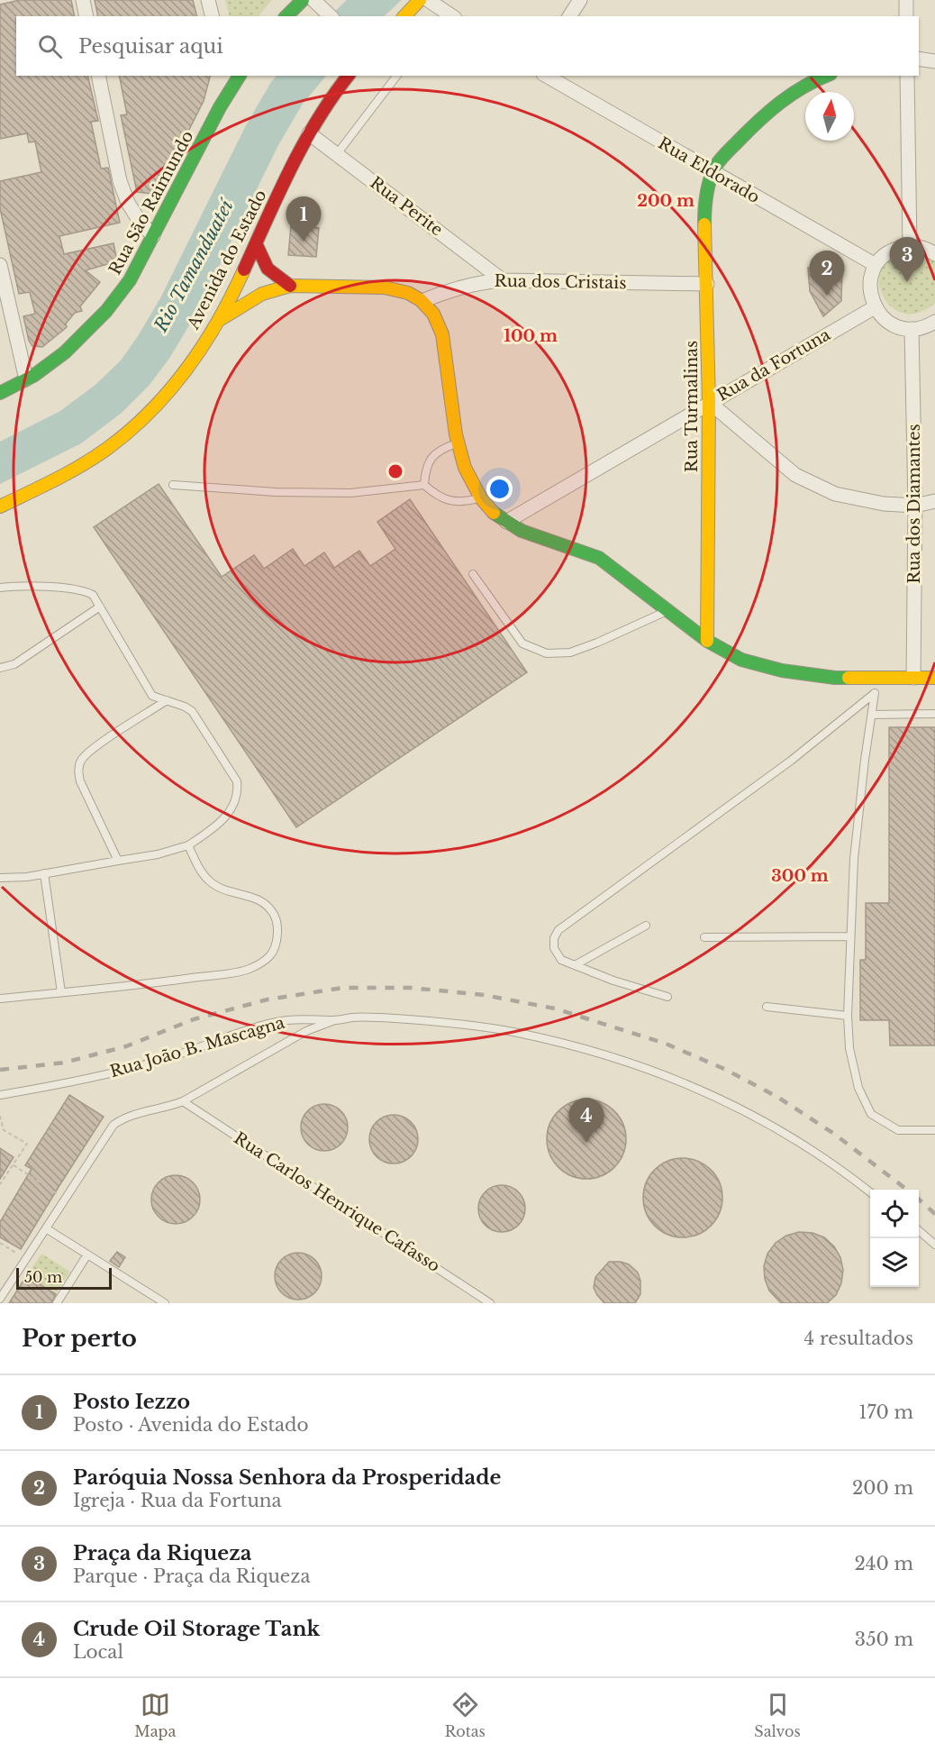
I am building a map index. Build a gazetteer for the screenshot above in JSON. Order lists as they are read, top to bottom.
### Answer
{
  "streets": {
    "main road": ["Rua São Raimundo", "Avenida do Estado", "Rua Turmalinas"],
    "street": [
      "Rua Eldorado",
      "Rua Perite",
      "Rua dos Cristais",
      "Rua da Fortuna",
      "Rua dos Diamantes"
    ],
    "lane": ["Rua João B. Mascagna", "Rua Carlos Henrique Cafasso"]
  },
  "crossings": [
    ["Rua Eldorado", "Rua Turmalinas"],
    ["Rua Perite", "Avenida do Estado"],
    ["Rua Perite", "Rua dos Cristais"],
    ["Rua dos Cristais", "Rua Turmalinas"],
    ["Rua da Fortuna", "Rua Turmalinas"]
  ],
  "water": ["Rio Tamanduateí"],
  "scale_bar": "50 m",
  "north": "top",
  "page": {
    "search": "Pesquisar aqui",
    "pins": [
      "1",
      "3",
      "2",
      "4"
    ],
    "scale": "50 m",
    "heading": ["Por perto", "4 resultados"],
    "list": [
      {
        "mark": "1",
        "name": "Posto Iezzo",
        "note": "Posto · Avenida do Estado",
        "value": "170 m"
      },
      {
        "mark": "2",
        "name": "Paróquia Nossa Senhora da Prosperidade",
        "note": "Igreja · Rua da Fortuna",
        "value": "200 m"
      },
      {
        "mark": "3",
        "name": "Praça da Riqueza",
        "note": "Parque · Praça da Riqueza",
        "value": "240 m"
      },
      {
        "mark": "4",
        "name": "Crude Oil Storage Tank",
        "note": "Local",
        "value": "350 m"
      }
    ],
    "nav": ["Mapa", "Rotas", "Salvos"]
  },
  "rings": ["200 m", "100 m", "300 m"]
}
